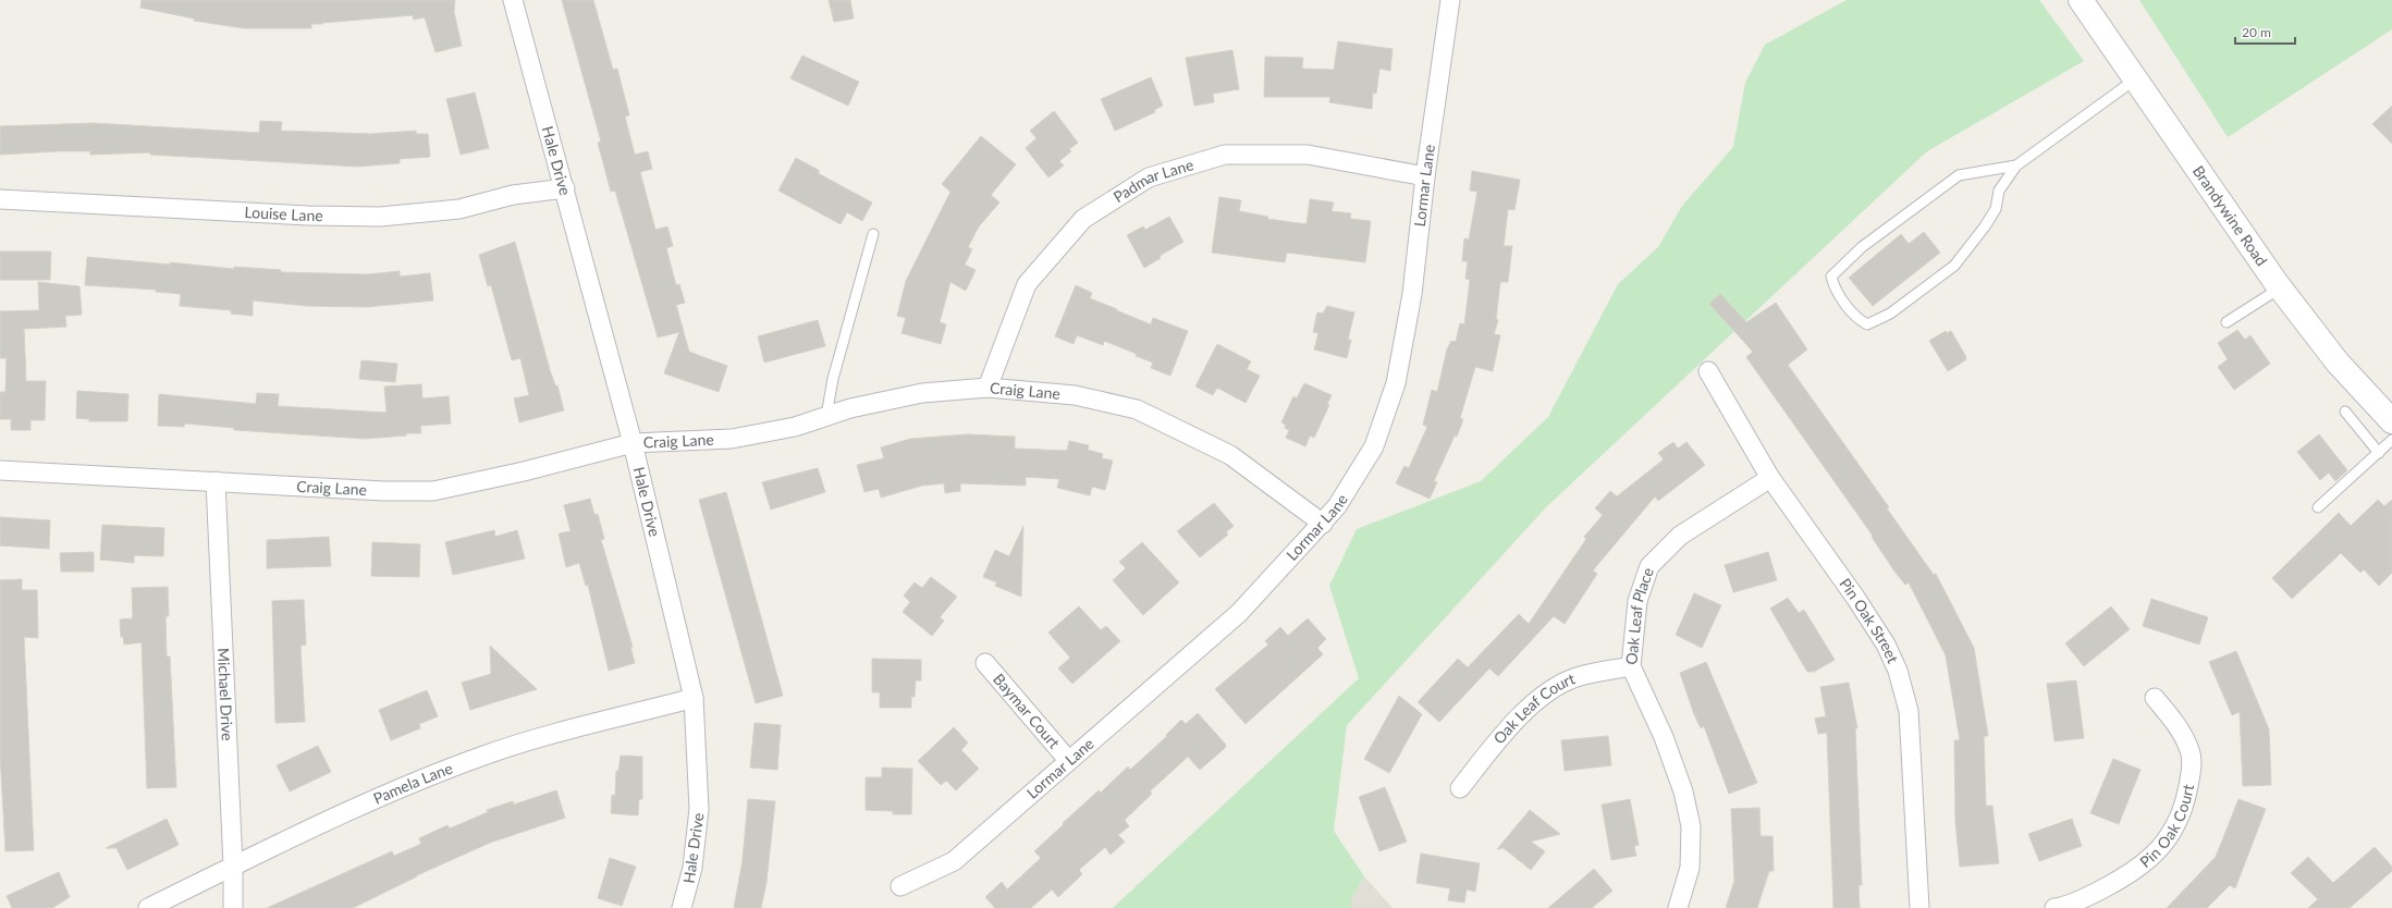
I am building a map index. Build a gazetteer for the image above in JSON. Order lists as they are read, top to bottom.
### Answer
{
  "streets": {
    "main road": ["Brandywine Road"],
    "street": [
      "Hale Drive",
      "Padmar Lane",
      "Lormar Lane",
      "Louise Lane",
      "Craig Lane",
      "Oak Leaf Place",
      "Pin Oak Street",
      "Michael Drive",
      "Baymar Court",
      "Oak Leaf Court",
      "Pamela Lane",
      "Pin Oak Court"
    ]
  },
  "crossings": [
    ["Hale Drive", "Louise Lane"],
    ["Hale Drive", "Craig Lane"],
    ["Hale Drive", "Pamela Lane"],
    ["Padmar Lane", "Lormar Lane"],
    ["Padmar Lane", "Craig Lane"],
    ["Lormar Lane", "Craig Lane"],
    ["Lormar Lane", "Baymar Court"],
    ["Craig Lane", "Michael Drive"],
    ["Oak Leaf Place", "Pin Oak Street"],
    ["Oak Leaf Place", "Oak Leaf Court"],
    ["Michael Drive", "Pamela Lane"]
  ],
  "scale_bar": "20 m"
}
